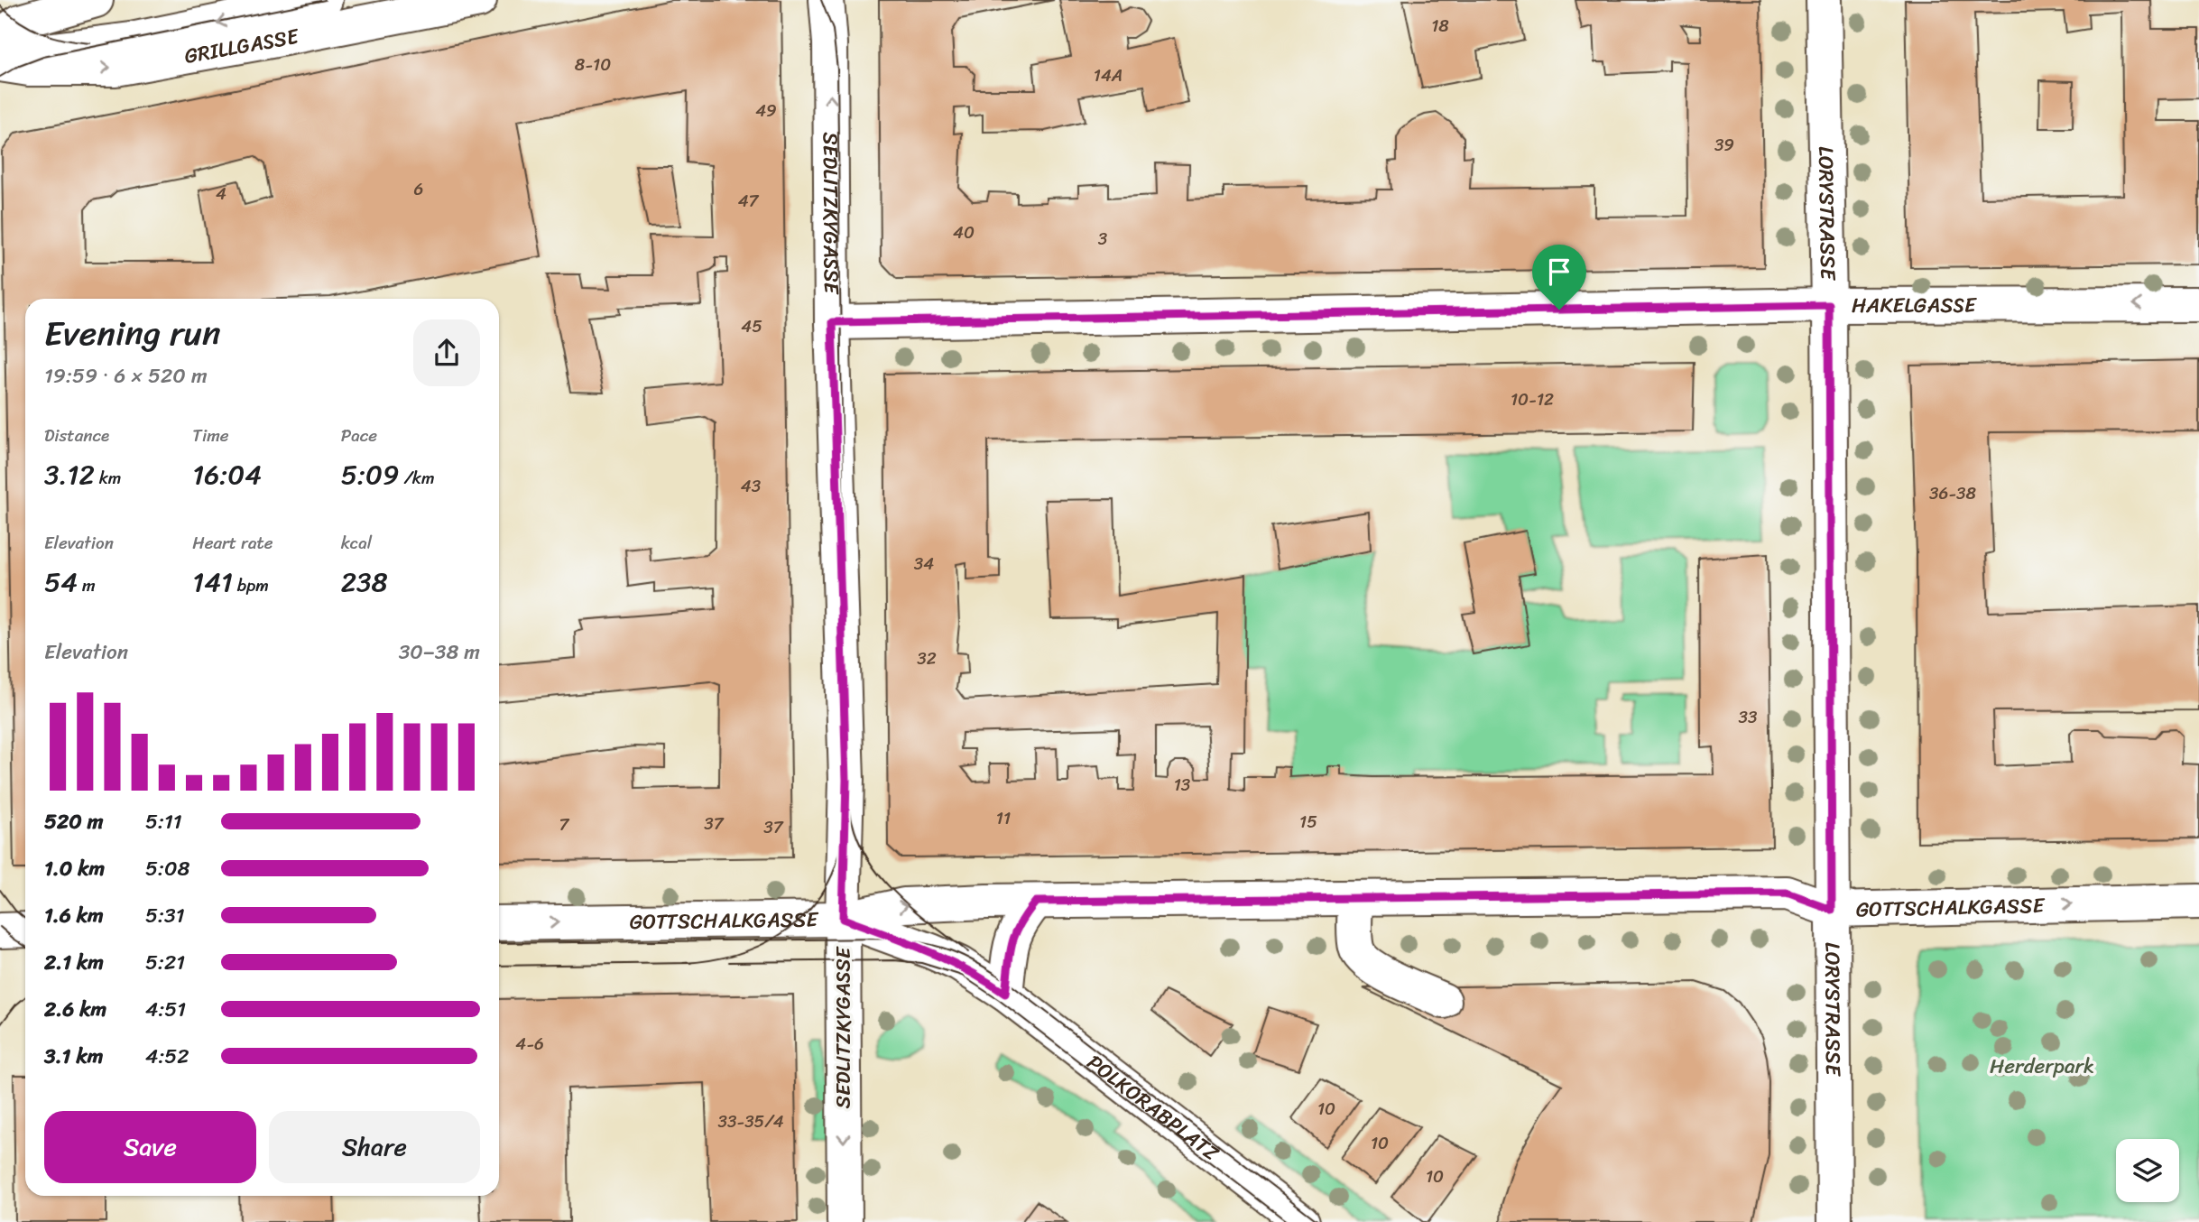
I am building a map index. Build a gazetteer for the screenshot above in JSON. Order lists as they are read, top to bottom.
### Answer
{
  "streets": {
    "street": [
      "GRILLGASSE",
      "SEDLITZKYGASSE",
      "LORYSTRASSE",
      "HAKELGASSE",
      "GOTTSCHALKGASSE",
      "POLKORABPLATZ"
    ]
  },
  "crossings": [
    ["SEDLITZKYGASSE", "HAKELGASSE"],
    ["SEDLITZKYGASSE", "GOTTSCHALKGASSE"],
    ["SEDLITZKYGASSE", "POLKORABPLATZ"],
    ["LORYSTRASSE", "HAKELGASSE"],
    ["LORYSTRASSE", "GOTTSCHALKGASSE"],
    ["GOTTSCHALKGASSE", "POLKORABPLATZ"]
  ],
  "one_way": ["GOTTSCHALKGASSE"],
  "parks": ["Herderpark"],
  "house_numbers": [
    "18",
    "8-10",
    "14A",
    "49",
    "39",
    "6",
    "4",
    "47",
    "40",
    "3",
    "45",
    "10-12",
    "43",
    "36-38",
    "34",
    "32",
    "33",
    "13",
    "11",
    "15",
    "37",
    "7",
    "37",
    "4-6",
    "10",
    "33-35/4",
    "10",
    "10"
  ],
  "page": {
    "heading": ["Evening run", "19:59 · 6 × 520 m"],
    "stats": [
      ["Distance", "3.12 km"],
      ["Time", "16:04"],
      ["Pace", "5:09 /km"],
      ["Elevation", "54 m"],
      ["Heart rate", "141 bpm"],
      ["kcal", "238"]
    ],
    "chart": ["Elevation", "30–38 m"],
    "list": [
      {
        "name": "520 m",
        "note": "5:11"
      },
      {
        "name": "1.0 km",
        "note": "5:08"
      },
      {
        "name": "1.6 km",
        "note": "5:31"
      },
      {
        "name": "2.1 km",
        "note": "5:21"
      },
      {
        "name": "2.6 km",
        "note": "4:51"
      },
      {
        "name": "3.1 km",
        "note": "4:52"
      }
    ],
    "buttons": ["Save", "Share"]
  }
}
